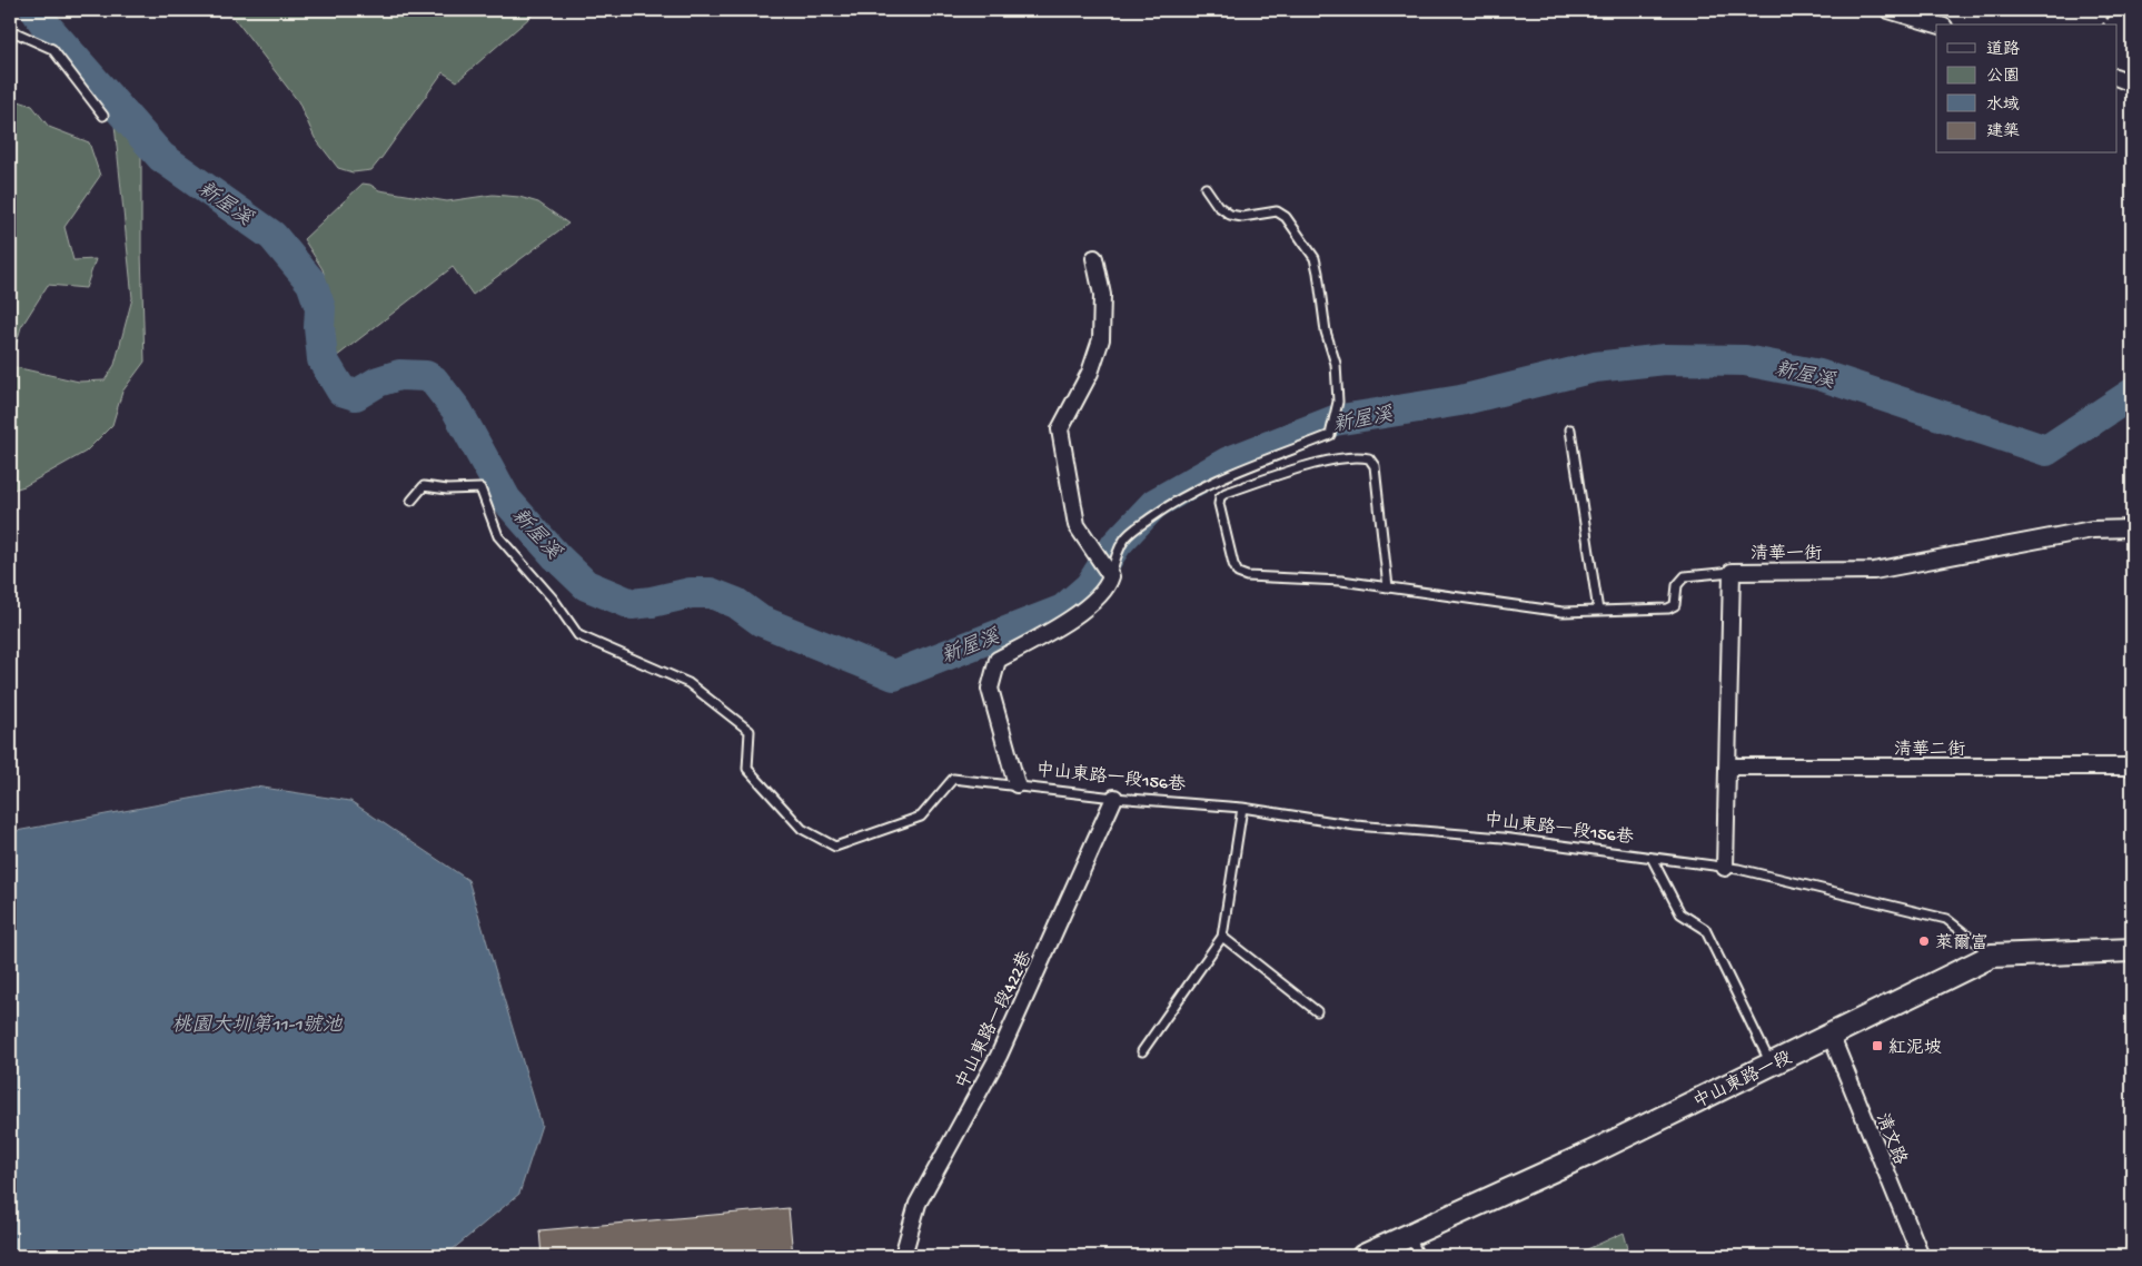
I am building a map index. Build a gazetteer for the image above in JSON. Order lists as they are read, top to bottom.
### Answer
{
  "streets": {
    "main road": ["中山東路一段"],
    "street": [
      "清華一街",
      "清華二街",
      "中山東路一段422巷",
      "清文路"
    ],
    "lane": ["中山東路一段156巷"]
  },
  "crossings": [
    ["清華一街", "清華二街"],
    ["清華一街", "中山東路一段156巷"],
    ["中山東路一段156巷", "中山東路一段422巷"],
    ["中山東路一段156巷", "中山東路一段"],
    ["中山東路一段", "清文路"]
  ],
  "water": ["新屋溪", "桃園大圳第11-1號池"],
  "places": {
    "other": ["萊爾富"],
    "transit": ["紅泥坡"]
  },
  "legend": [
    "道路",
    "公園",
    "水域",
    "建築"
  ]
}
